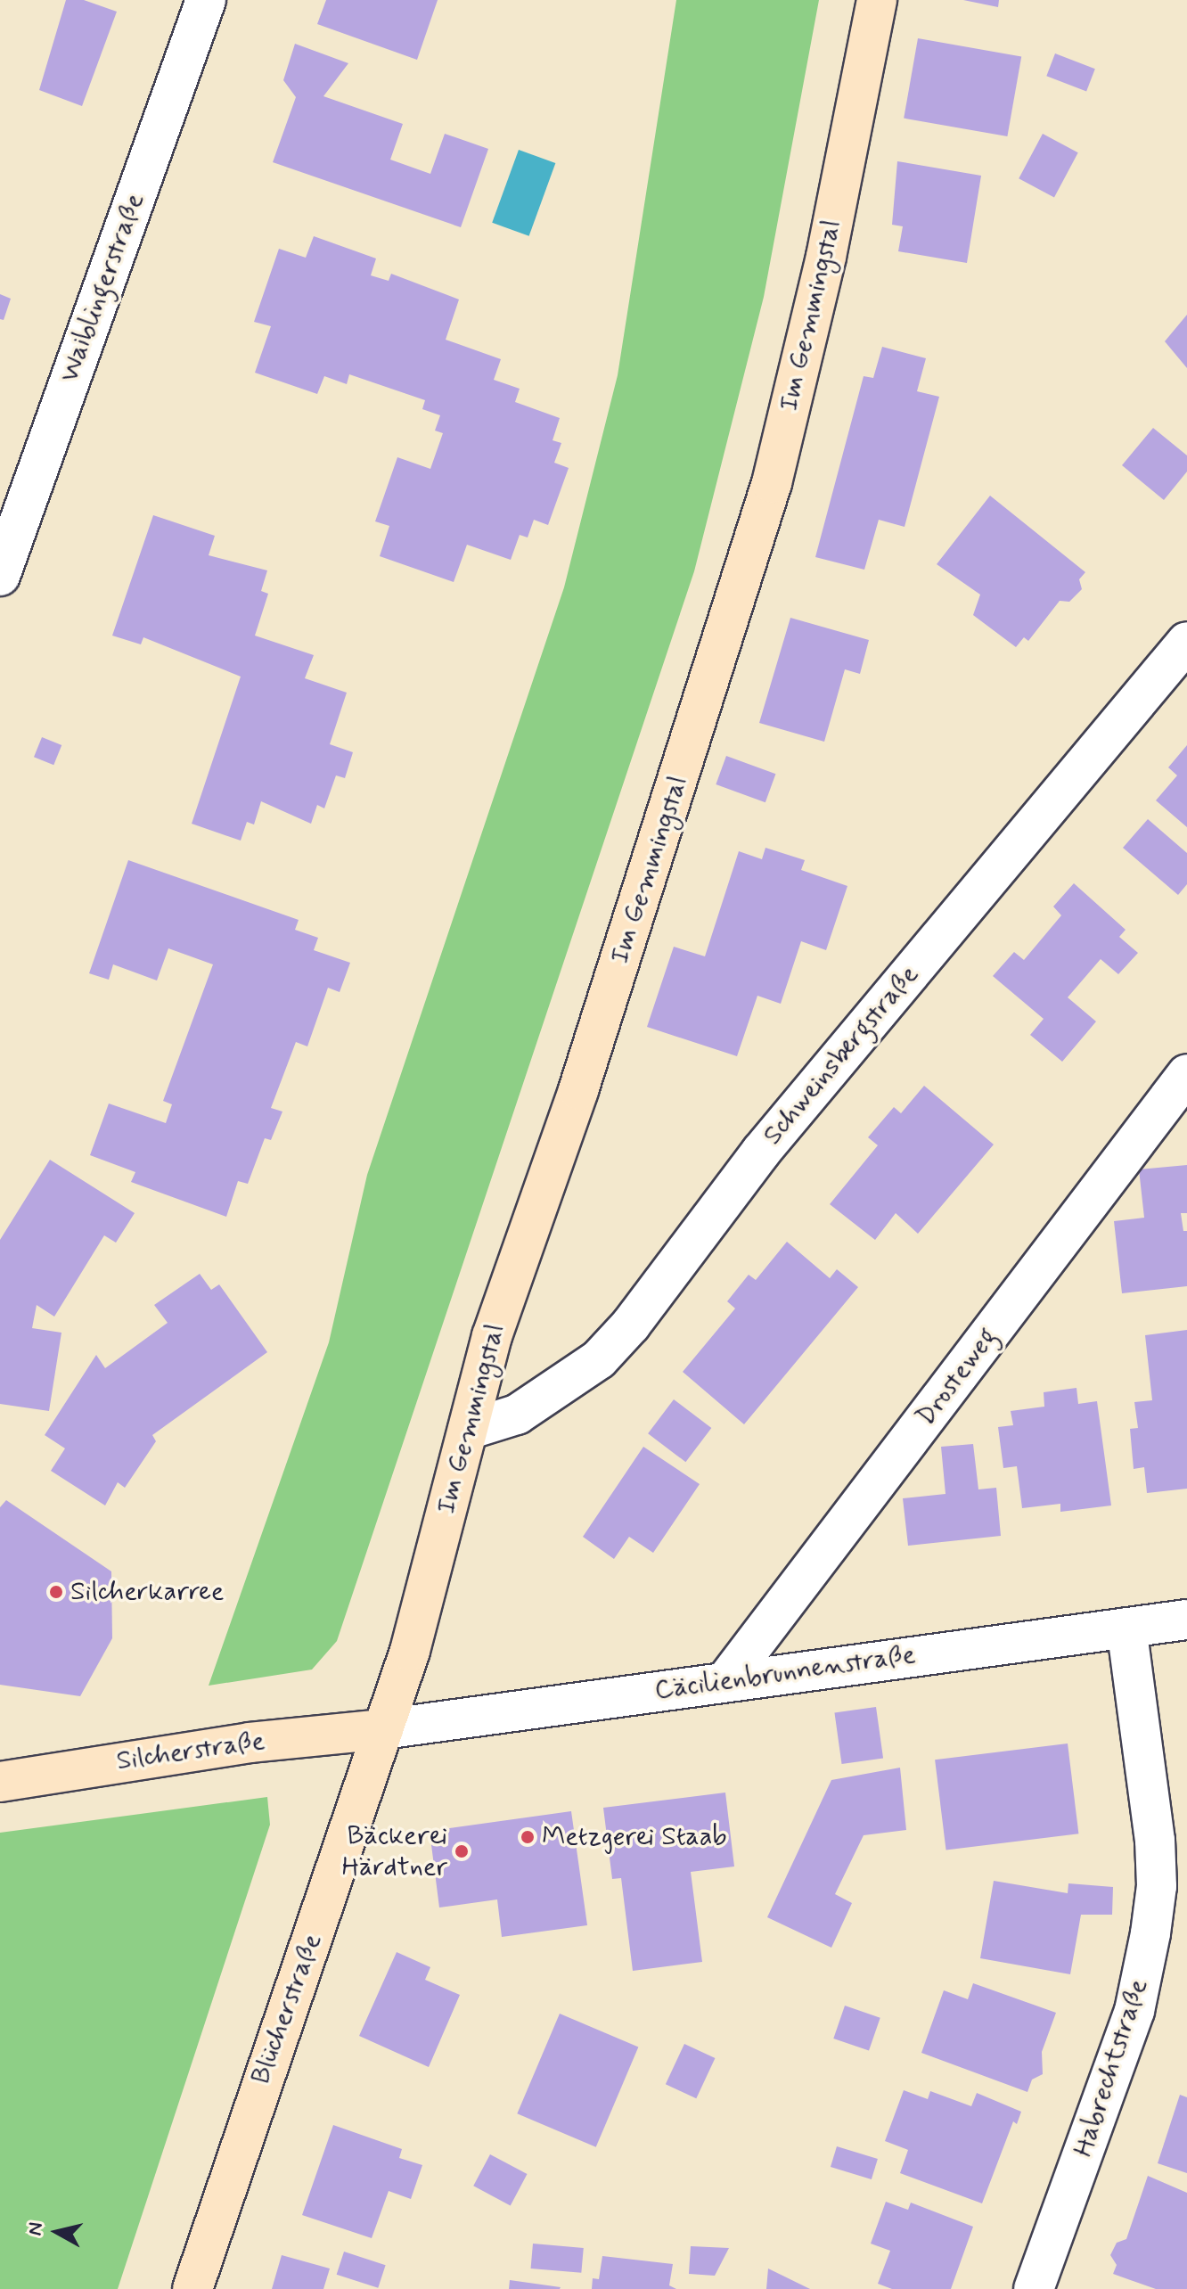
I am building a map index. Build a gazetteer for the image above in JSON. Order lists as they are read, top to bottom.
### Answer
{
  "streets": {
    "street": [
      "Waiblingerstraße",
      "Im Gemmingstal",
      "Schweinsbergstraße",
      "Drosteweg",
      "Cäcilienbrunnenstraße",
      "Silcherstraße",
      "Blücherstraße",
      "Habrechtstraße"
    ]
  },
  "crossings": [
    ["Im Gemmingstal", "Schweinsbergstraße"],
    ["Im Gemmingstal", "Cäcilienbrunnenstraße"],
    ["Im Gemmingstal", "Silcherstraße"],
    ["Im Gemmingstal", "Blücherstraße"],
    ["Drosteweg", "Cäcilienbrunnenstraße"],
    ["Cäcilienbrunnenstraße", "Silcherstraße"],
    ["Cäcilienbrunnenstraße", "Blücherstraße"],
    ["Cäcilienbrunnenstraße", "Habrechtstraße"],
    ["Silcherstraße", "Blücherstraße"]
  ],
  "places": ["Silcherkarree", "Metzgerei Staab", "Bäckerei Härdtner"],
  "north": "left"
}
